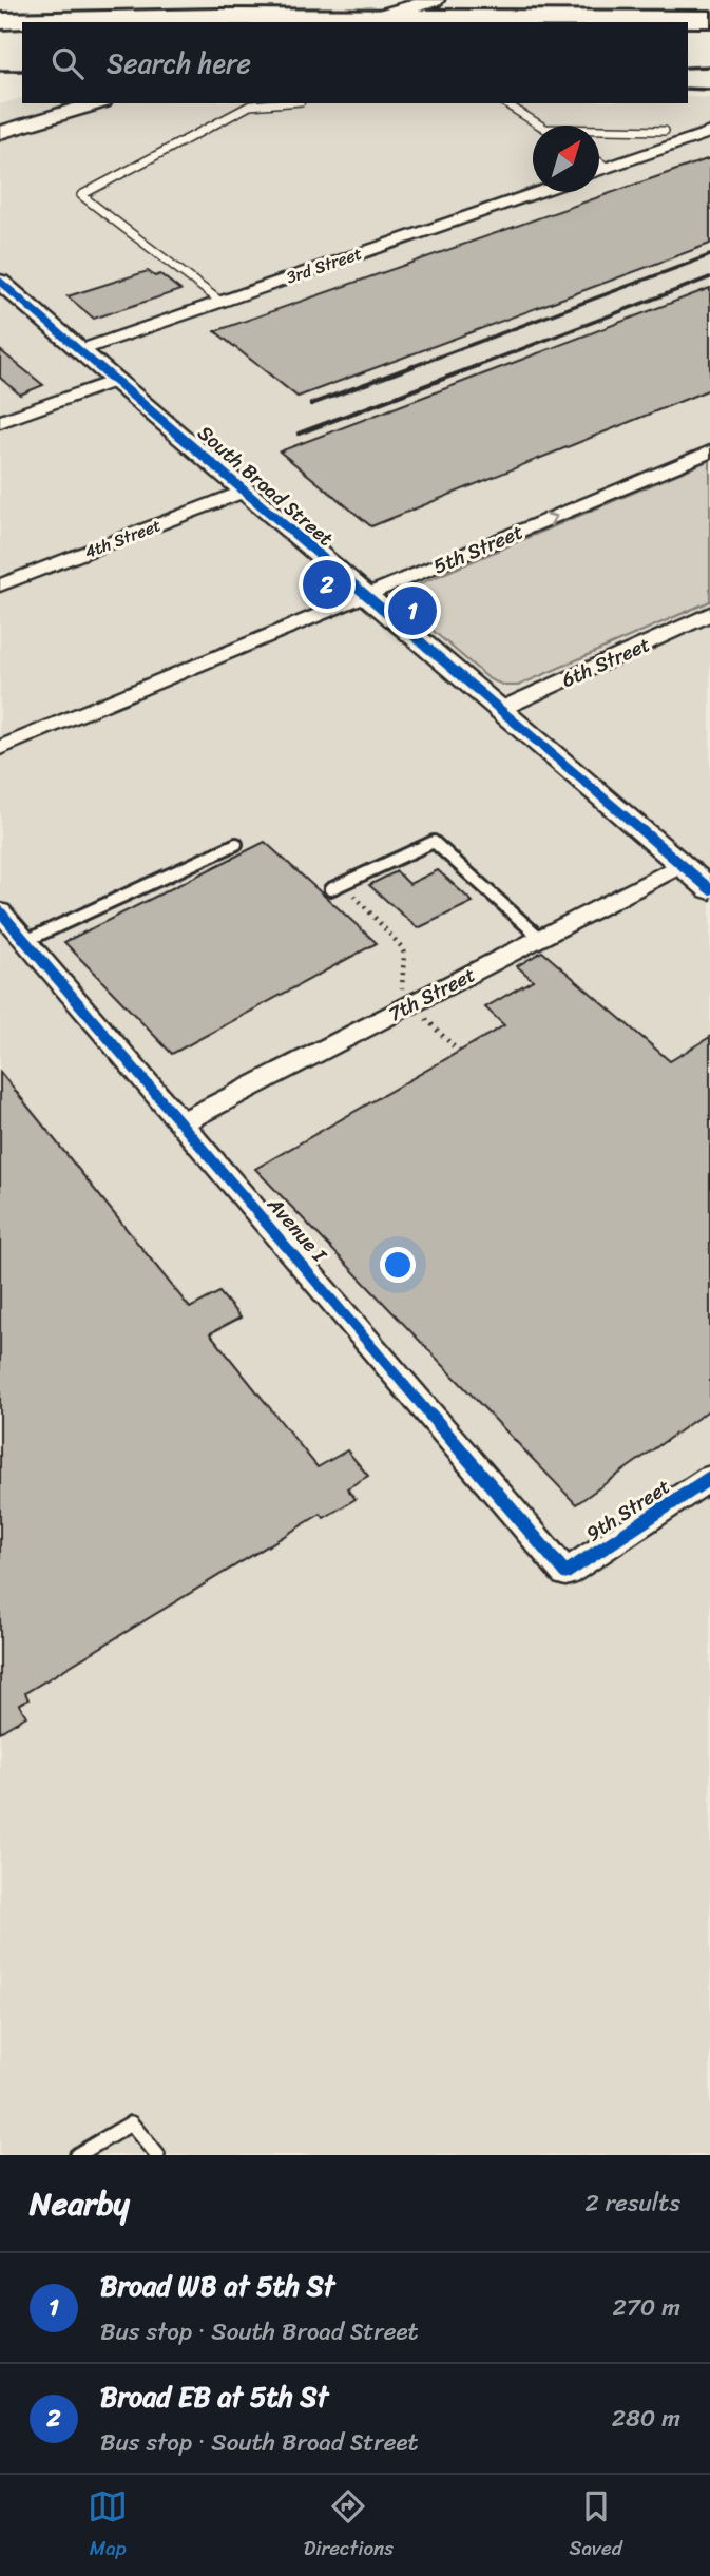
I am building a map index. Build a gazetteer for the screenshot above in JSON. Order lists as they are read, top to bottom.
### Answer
{
  "streets": {
    "street": [
      "3rd Street",
      "South Broad Street",
      "4th Street",
      "5th Street",
      "6th Street",
      "7th Street",
      "Avenue I",
      "9th Street"
    ]
  },
  "crossings": [
    ["3rd Street", "South Broad Street"],
    ["South Broad Street", "4th Street"],
    ["South Broad Street", "5th Street"],
    ["South Broad Street", "6th Street"],
    ["South Broad Street", "7th Street"],
    ["7th Street", "Avenue I"],
    ["Avenue I", "9th Street"]
  ],
  "one_way": ["5th Street"],
  "north": "top right",
  "page": {
    "search": "Search here",
    "pins": ["2", "1"],
    "heading": ["Nearby", "2 results"],
    "list": [
      {
        "mark": "1",
        "name": "Broad WB at 5th St",
        "note": "Bus stop · South Broad Street",
        "value": "270 m"
      },
      {
        "mark": "2",
        "name": "Broad EB at 5th St",
        "note": "Bus stop · South Broad Street",
        "value": "280 m"
      }
    ],
    "nav": ["Map", "Directions", "Saved"]
  }
}
